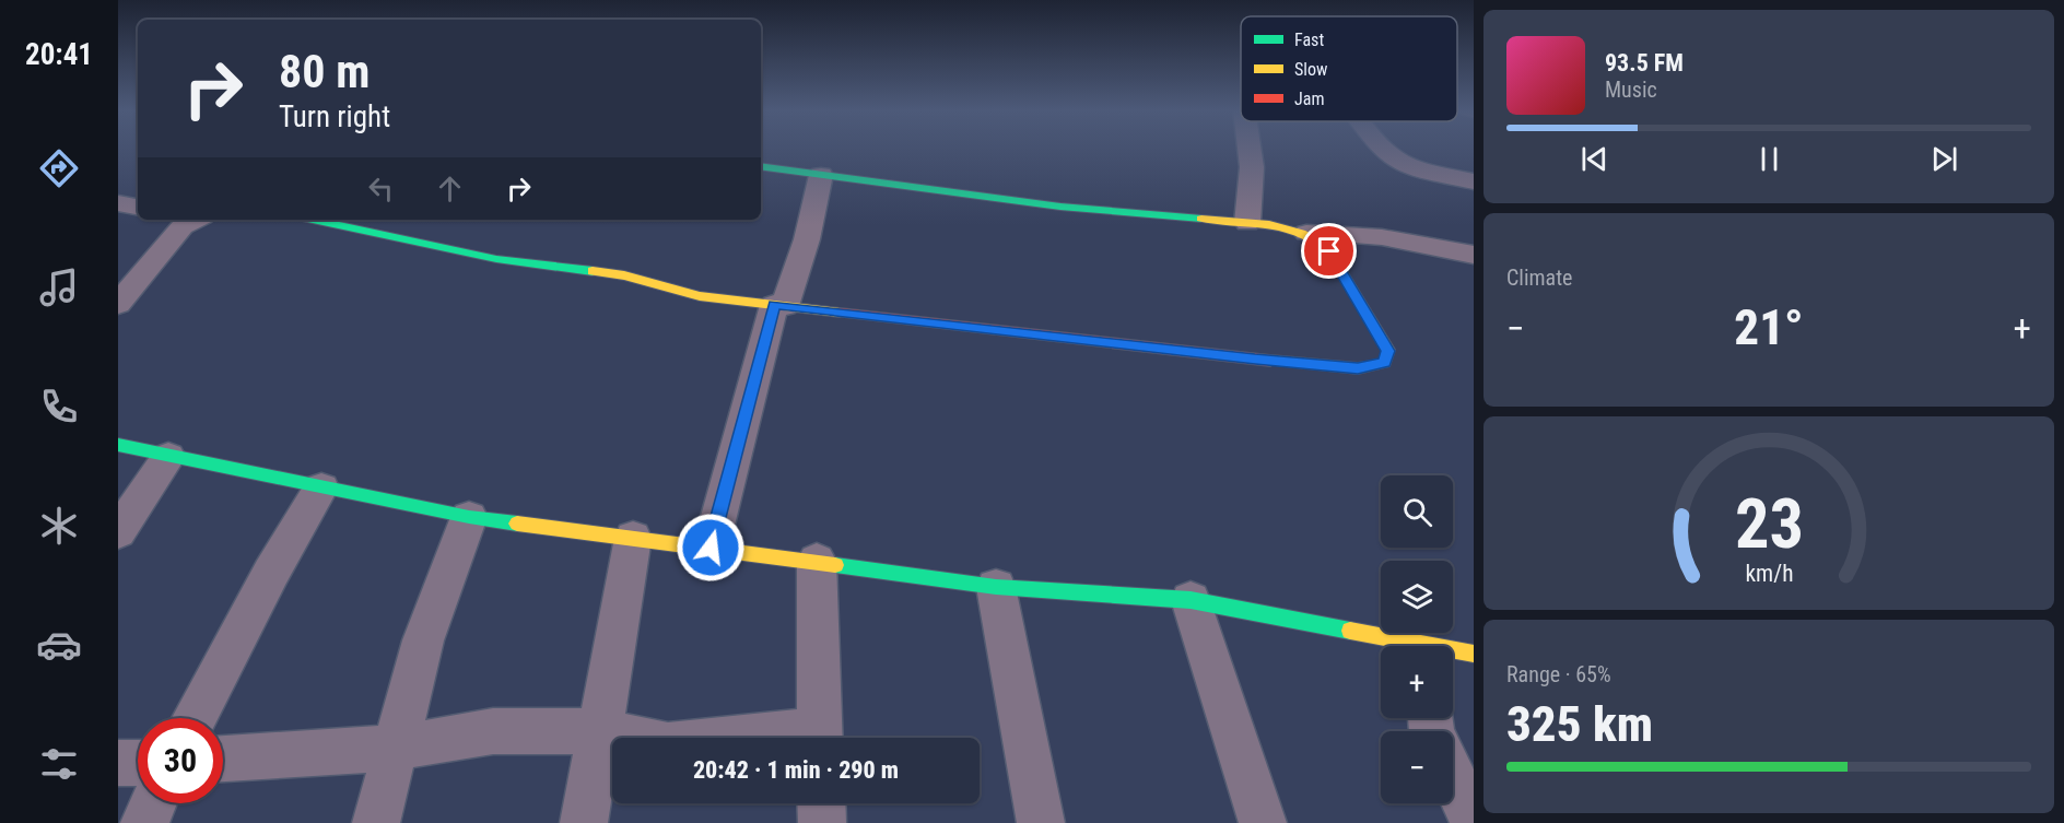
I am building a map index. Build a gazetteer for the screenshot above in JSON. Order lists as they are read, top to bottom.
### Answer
{
  "legend": ["Fast", "Slow", "Jam"],
  "page": {
    "tabs": "20:41",
    "turn": ["80 m", "Turn right"],
    "song": ["93.5 FM", "Music"],
    "tile": [
      "Climate",
      ["Range · 65%", "325 km"]
    ],
    "heat": ["−", "21°", "+"],
    "map_buttons": ["+", "−"],
    "limit": "30",
    "trip": "20:42 · 1 min · 290 m",
    "gauge": ["23", "km/h"]
  }
}
